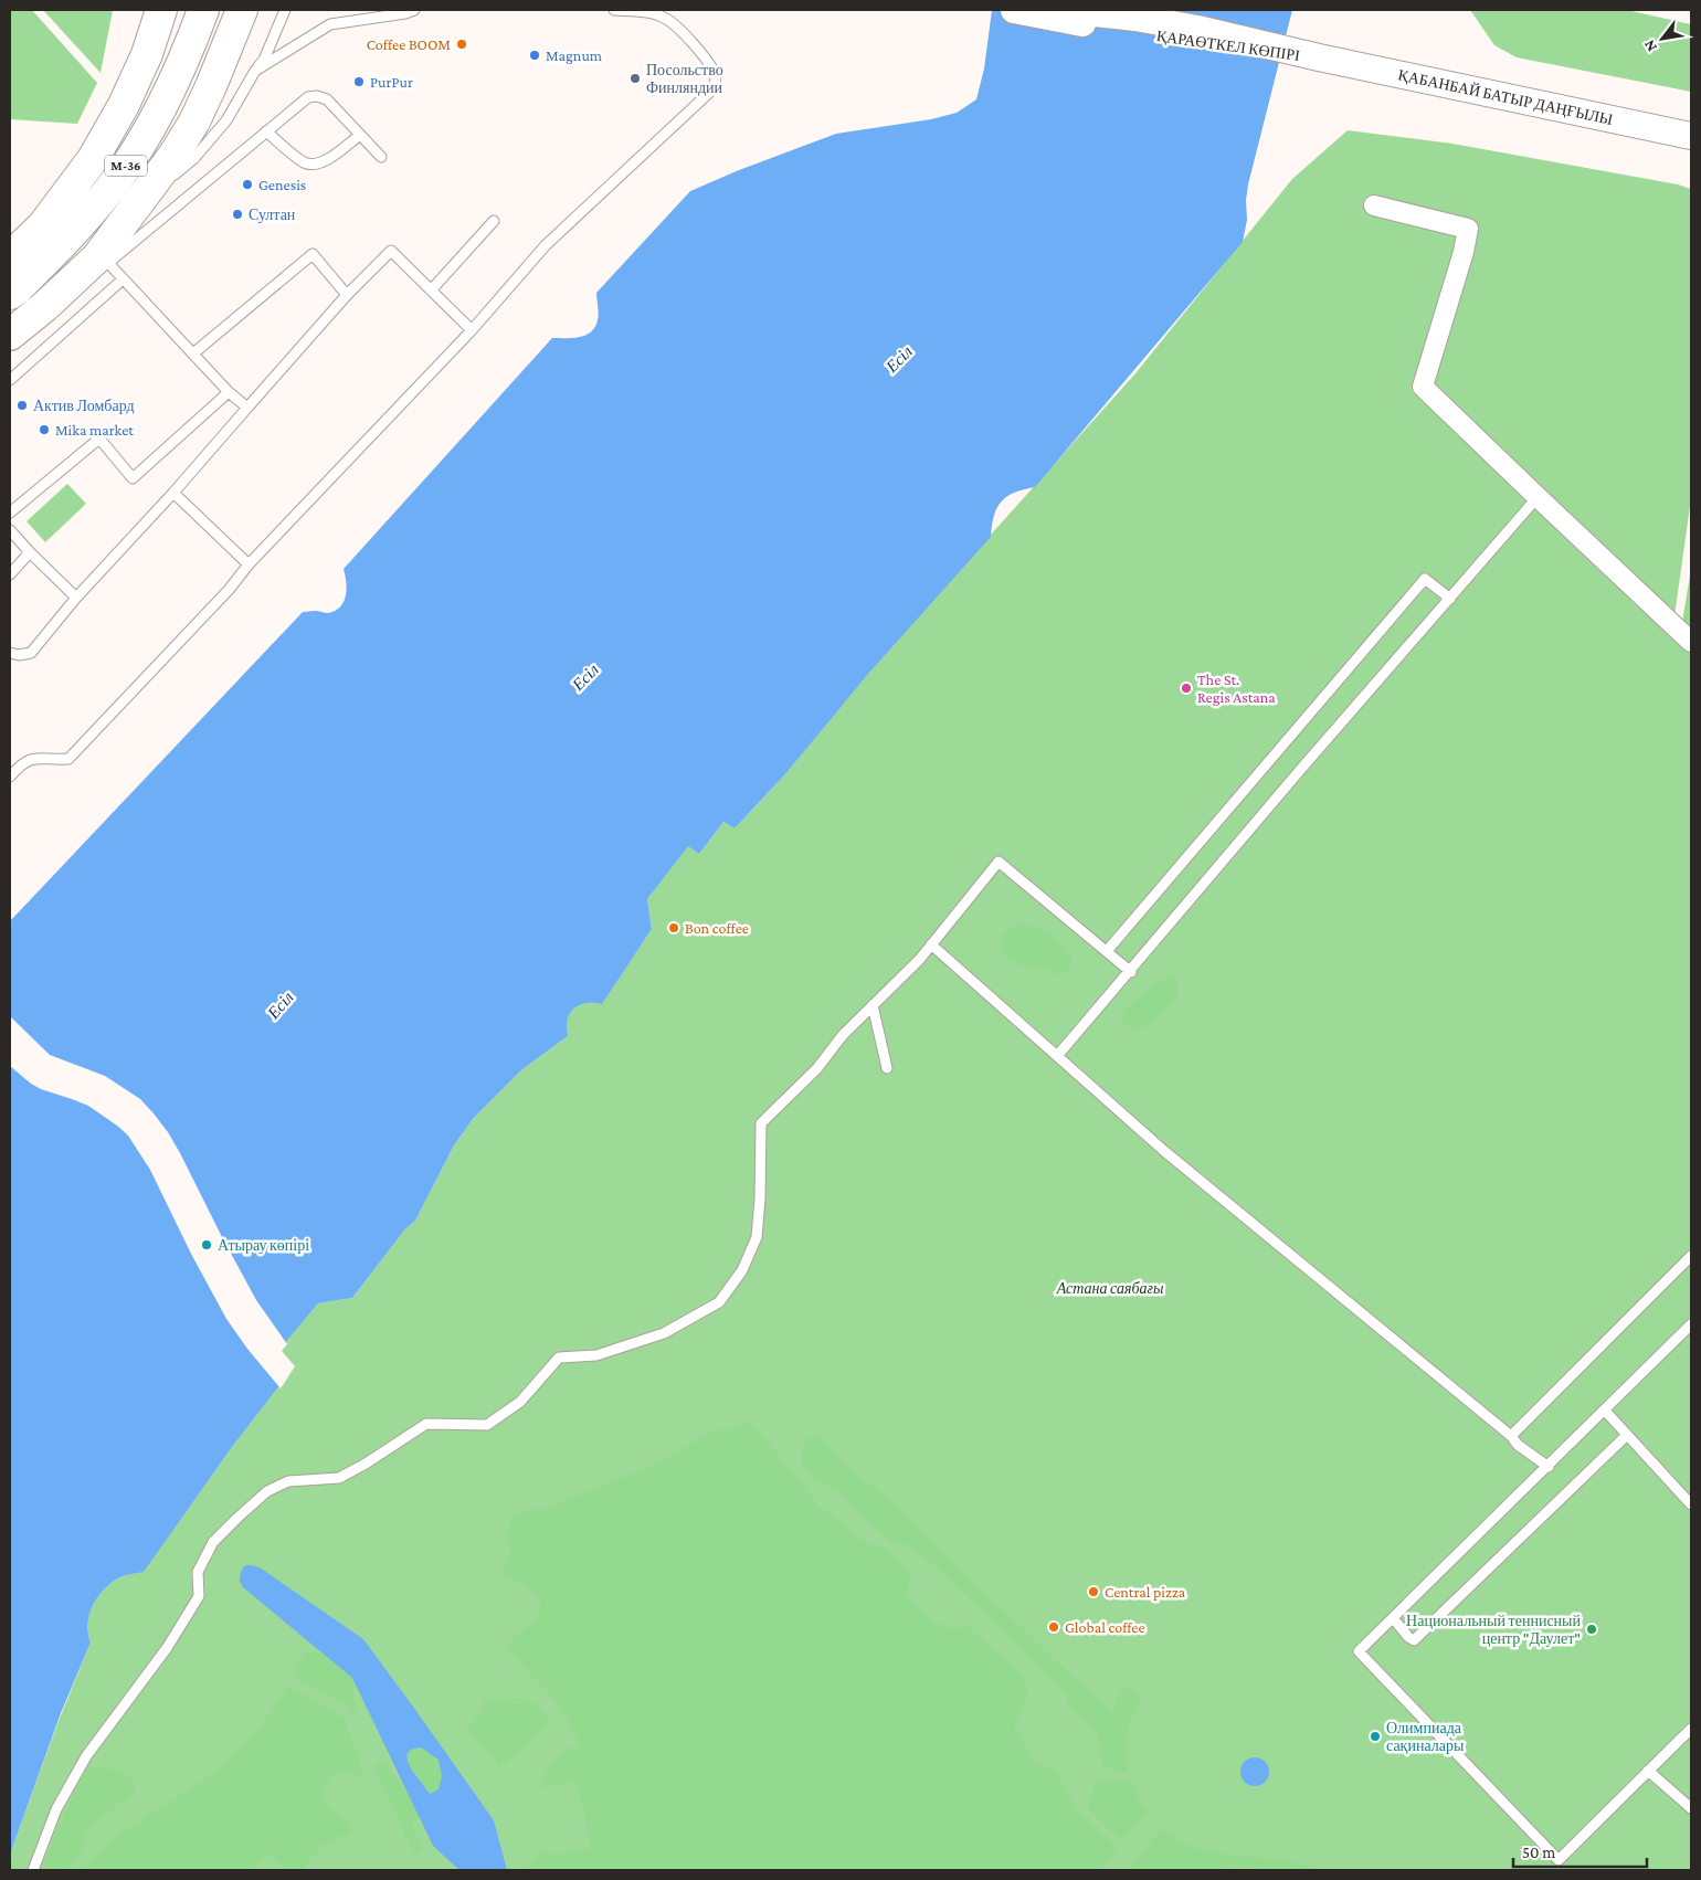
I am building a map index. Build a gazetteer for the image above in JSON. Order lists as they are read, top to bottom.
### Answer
{
  "streets": {
    "main road": ["ҚАРАӨТКЕЛ КӨПІРІ", "ҚАБАНБАЙ БАТЫР ДАҢҒЫЛЫ", "M-36"]
  },
  "crossings": [
    ["ҚАРАӨТКЕЛ КӨПІРІ", "ҚАБАНБАЙ БАТЫР ДАҢҒЫЛЫ"]
  ],
  "water": ["Есіл"],
  "parks": ["Астана саябағы"],
  "places": [
    "Coffee BOOM",
    "Magnum",
    "Посольство Финляндии",
    "PurPur",
    "Genesis",
    "Султан",
    "Актив Ломбард",
    "Mika market",
    "The St. Regis Astana",
    "Bon coffee",
    "Атырау көпірі",
    "Central pizza",
    "Global coffee",
    "Национальный теннисный центр \"Даулет\"",
    "Олимпиада сақиналары"
  ],
  "scale_bar": "50 m",
  "north": "bottom left"
}
